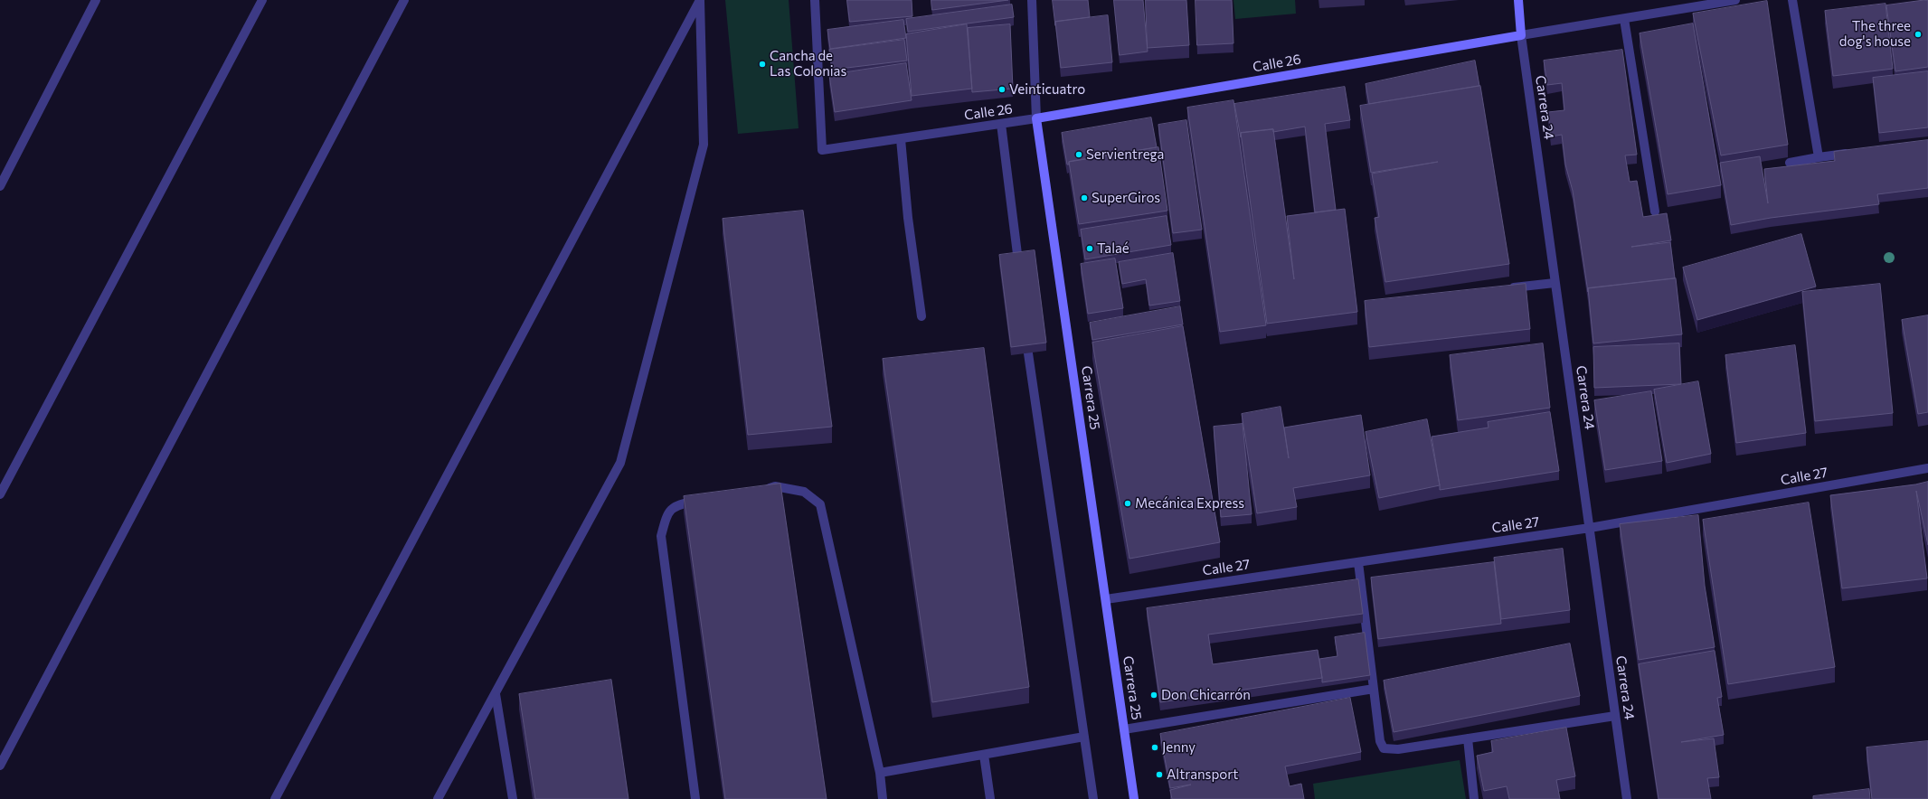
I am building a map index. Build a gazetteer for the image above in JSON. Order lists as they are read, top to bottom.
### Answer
{
  "streets": {
    "main road": ["Calle 26", "Carrera 24", "Carrera 25"],
    "street": ["Calle 27"]
  },
  "crossings": [
    ["Calle 26", "Carrera 24"],
    ["Calle 26", "Carrera 25"],
    ["Carrera 24", "Calle 27"],
    ["Carrera 25", "Calle 27"]
  ],
  "places": [
    "The three dog's house",
    "Cancha de Las Colonias",
    "Veinticuatro",
    "Servientrega",
    "SuperGiros",
    "Talaé",
    "Mecánica Express",
    "Don Chicarrón",
    "Jenny",
    "Altransport"
  ]
}
